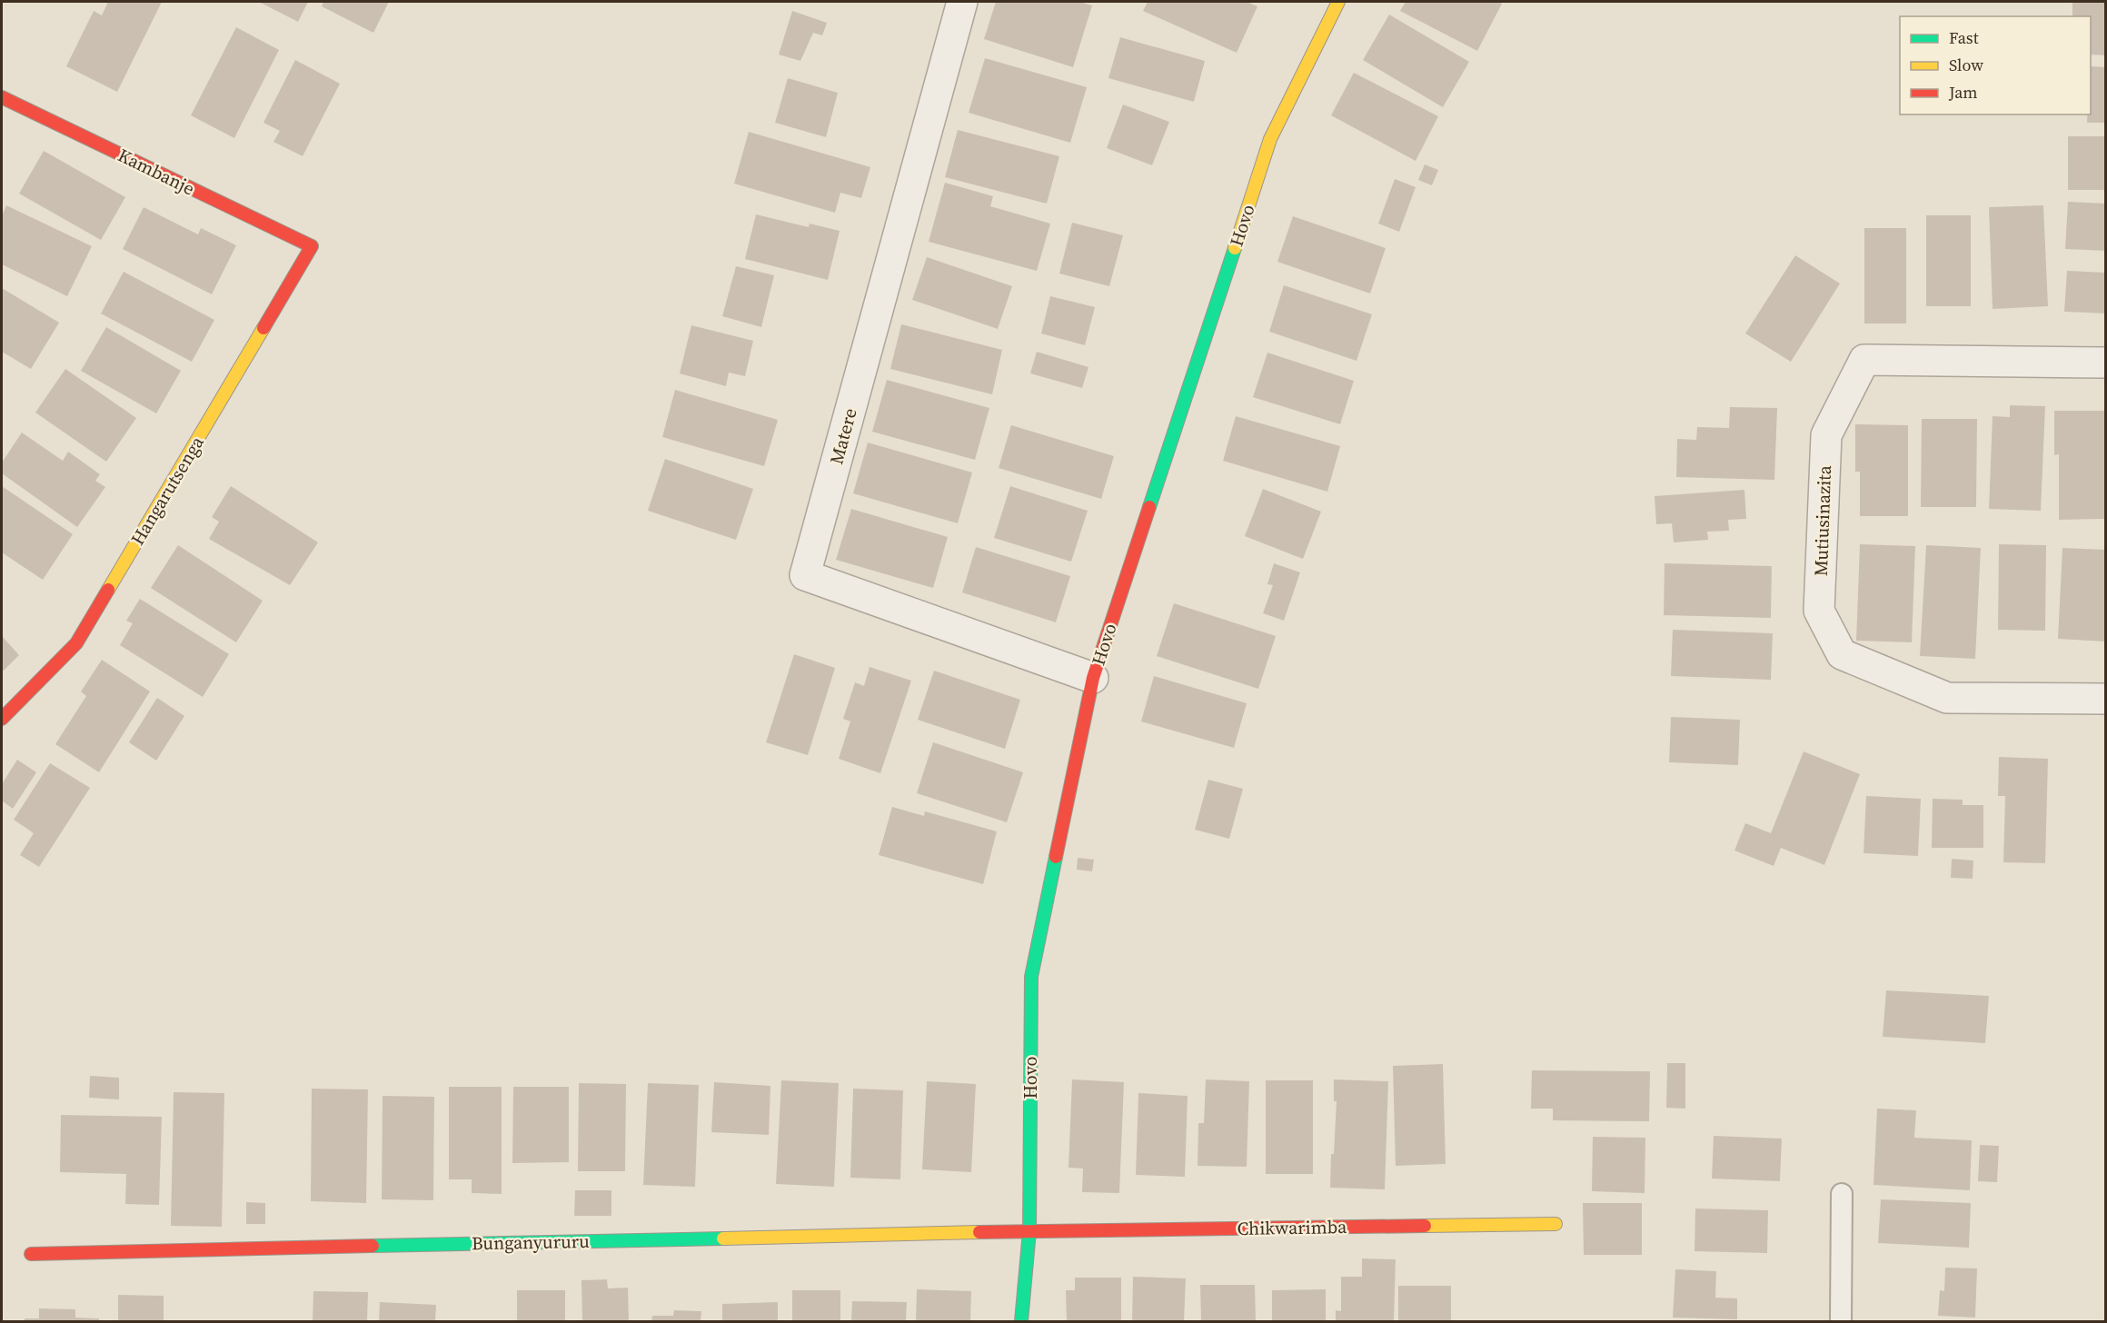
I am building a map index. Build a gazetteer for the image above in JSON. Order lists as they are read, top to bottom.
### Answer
{
  "streets": {
    "street": [
      "Kambanje",
      "Hovo",
      "Matere",
      "Hangarutsenga",
      "Mutiusinazita",
      "Chikwarimba",
      "Bunganyururu"
    ]
  },
  "crossings": [
    ["Kambanje", "Hangarutsenga"],
    ["Hovo", "Matere"],
    ["Hovo", "Chikwarimba"],
    ["Hovo", "Bunganyururu"],
    ["Chikwarimba", "Bunganyururu"]
  ],
  "legend": ["Fast", "Slow", "Jam"]
}
